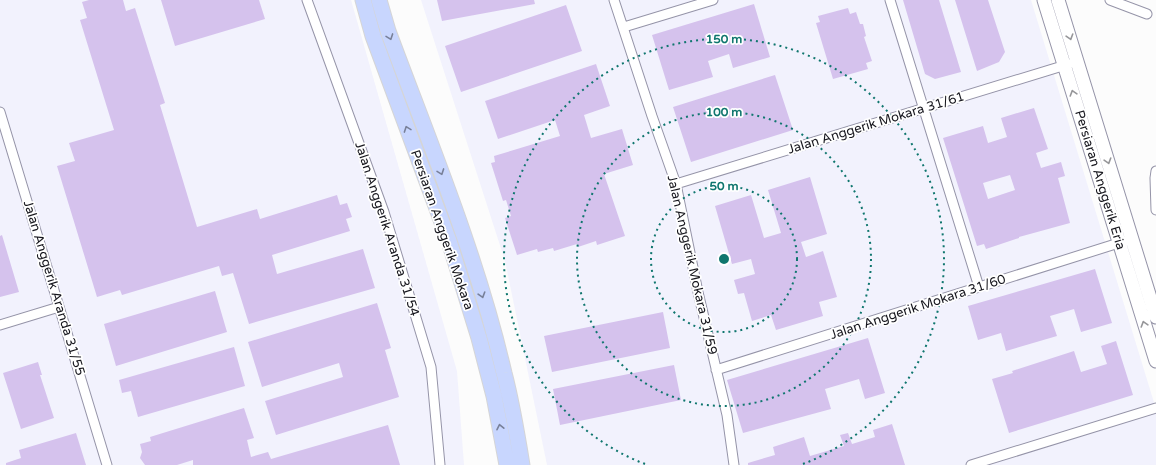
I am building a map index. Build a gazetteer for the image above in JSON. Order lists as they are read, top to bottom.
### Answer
{
  "streets": {
    "main road": ["Persiaran Anggerik Mokara"],
    "street": [
      "Jalan Anggerik Mokara 31/61",
      "Persiaran Anggerik Eria",
      "Jalan Anggerik Aranda 31/54",
      "Jalan Anggerik Mokara 31/59",
      "Jalan Anggerik Aranda 31/55",
      "Jalan Anggerik Mokara 31/60"
    ]
  },
  "crossings": [
    ["Jalan Anggerik Mokara 31/61", "Persiaran Anggerik Eria"],
    ["Jalan Anggerik Mokara 31/61", "Jalan Anggerik Mokara 31/59"],
    ["Persiaran Anggerik Eria", "Jalan Anggerik Mokara 31/60"],
    ["Jalan Anggerik Mokara 31/59", "Jalan Anggerik Mokara 31/60"]
  ],
  "rings": ["150 m", "100 m", "50 m"]
}
